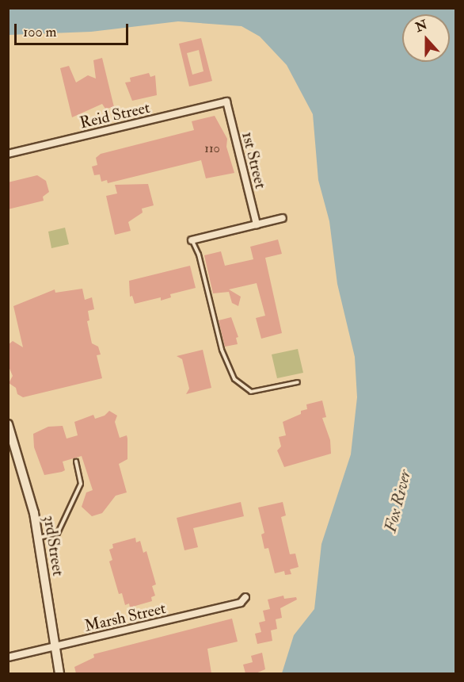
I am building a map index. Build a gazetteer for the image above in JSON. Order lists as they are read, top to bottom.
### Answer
{
  "streets": {
    "main road": ["3rd Street"],
    "street": ["Reid Street", "1st Street", "Marsh Street"]
  },
  "crossings": [
    ["Reid Street", "1st Street"],
    ["3rd Street", "Marsh Street"]
  ],
  "water": ["Fox River"],
  "house_numbers": ["110"],
  "scale_bar": "100 m",
  "north": "top"
}
